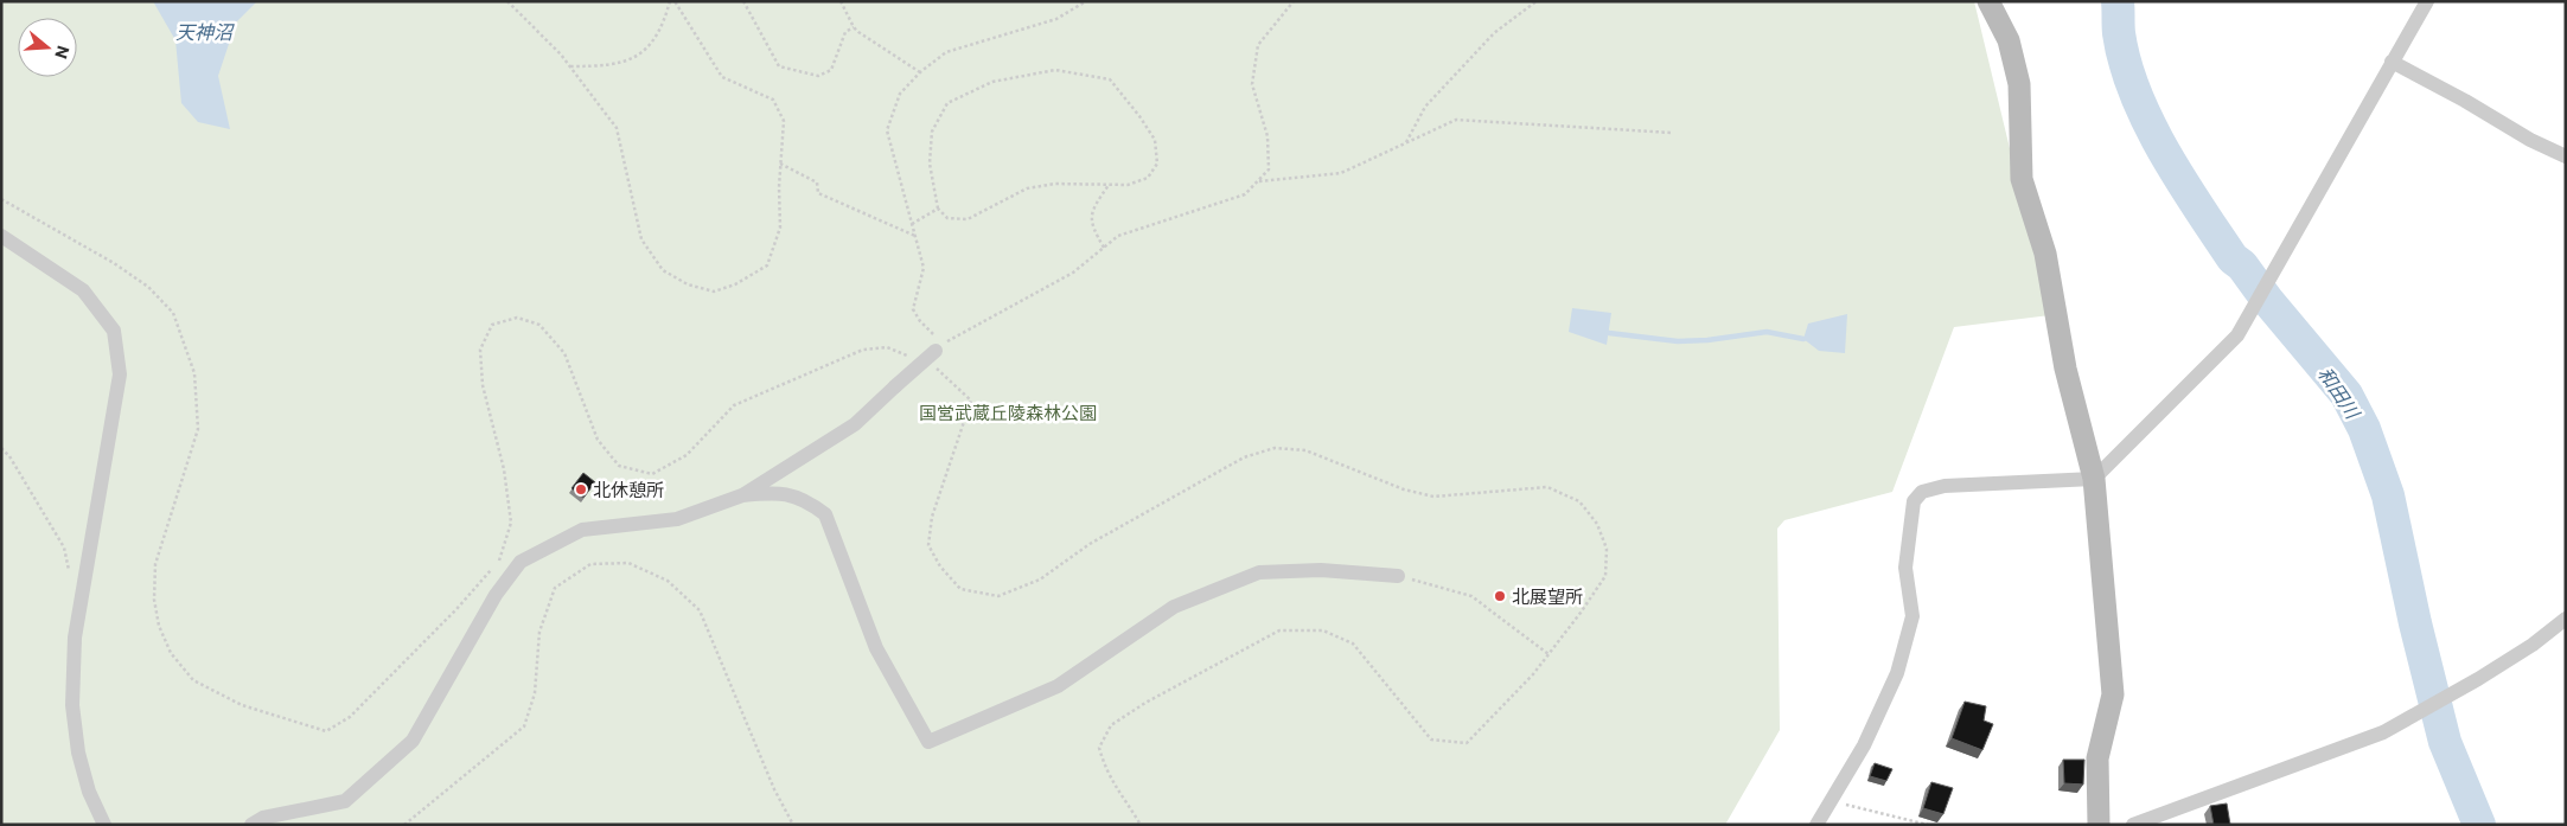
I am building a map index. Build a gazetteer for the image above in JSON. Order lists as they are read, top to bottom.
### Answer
{
  "water": ["天神沼", "和田川"],
  "parks": ["国営武蔵丘陵森林公園"],
  "places": ["北休憩所", "北展望所"],
  "north": "right"
}
